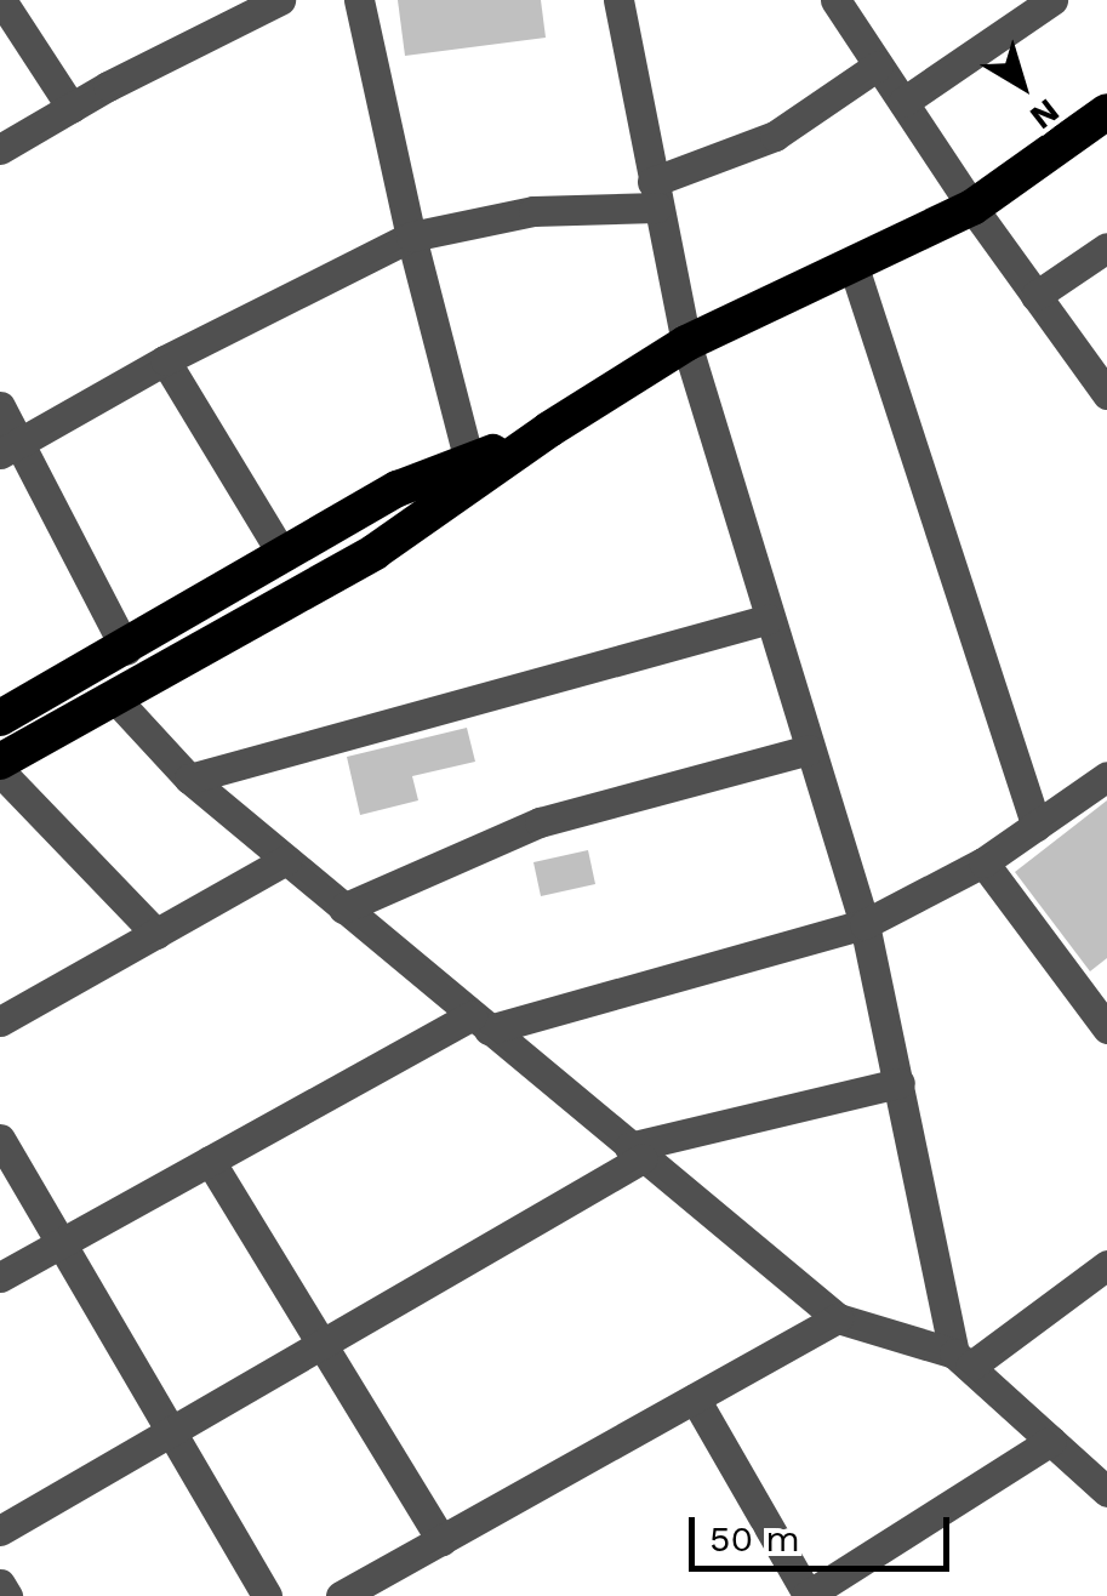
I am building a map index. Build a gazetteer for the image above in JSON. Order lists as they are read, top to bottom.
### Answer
{
  "scale_bar": "50 m",
  "north": "bottom right"
}
